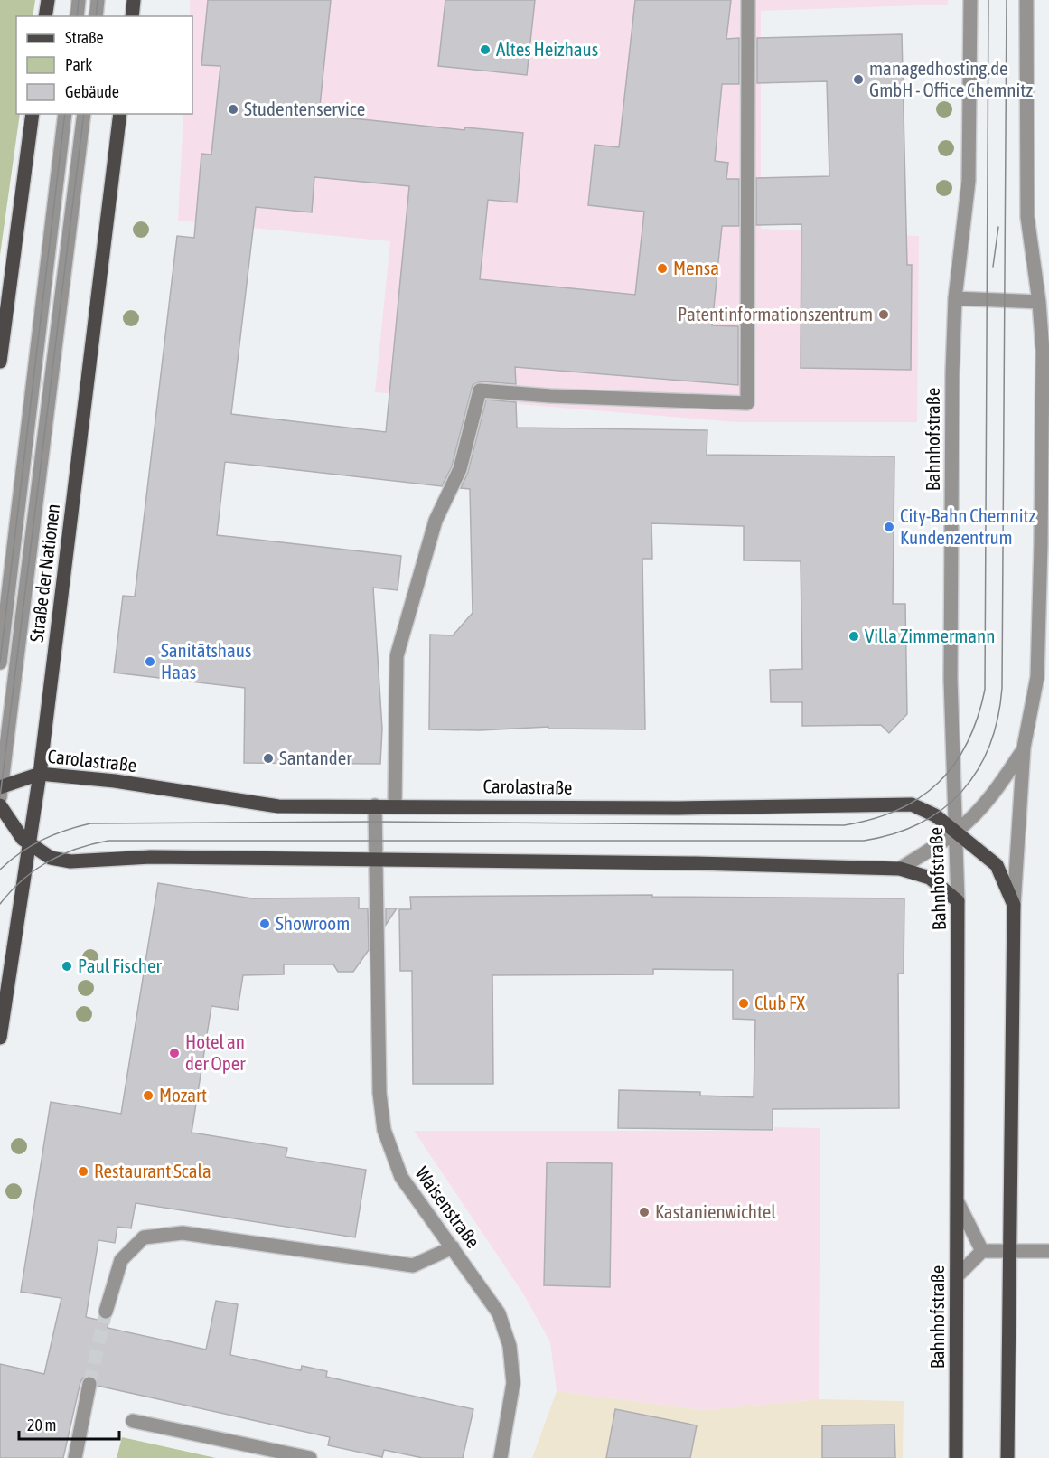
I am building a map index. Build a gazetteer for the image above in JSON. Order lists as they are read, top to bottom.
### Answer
{
  "streets": {
    "main road": ["Bahnhofstraße", "Straße der Nationen", "Carolastraße"],
    "street": ["Waisenstraße"]
  },
  "crossings": [
    ["Bahnhofstraße", "Carolastraße"],
    ["Straße der Nationen", "Carolastraße"],
    ["Carolastraße", "Waisenstraße"]
  ],
  "places": [
    "Altes Heizhaus",
    "managedhosting.de GmbH - Office Chemnitz",
    "Studentenservice",
    "Mensa",
    "Patentinformationszentrum",
    "City-Bahn Chemnitz Kundenzentrum",
    "Villa Zimmermann",
    "Sanitätshaus Haas",
    "Santander",
    "Showroom",
    "Paul Fischer",
    "Club FX",
    "Hotel an der Oper",
    "Mozart",
    "Restaurant Scala",
    "Kastanienwichtel"
  ],
  "legend": ["Straße", "Park", "Gebäude"],
  "scale_bar": "20 m"
}
